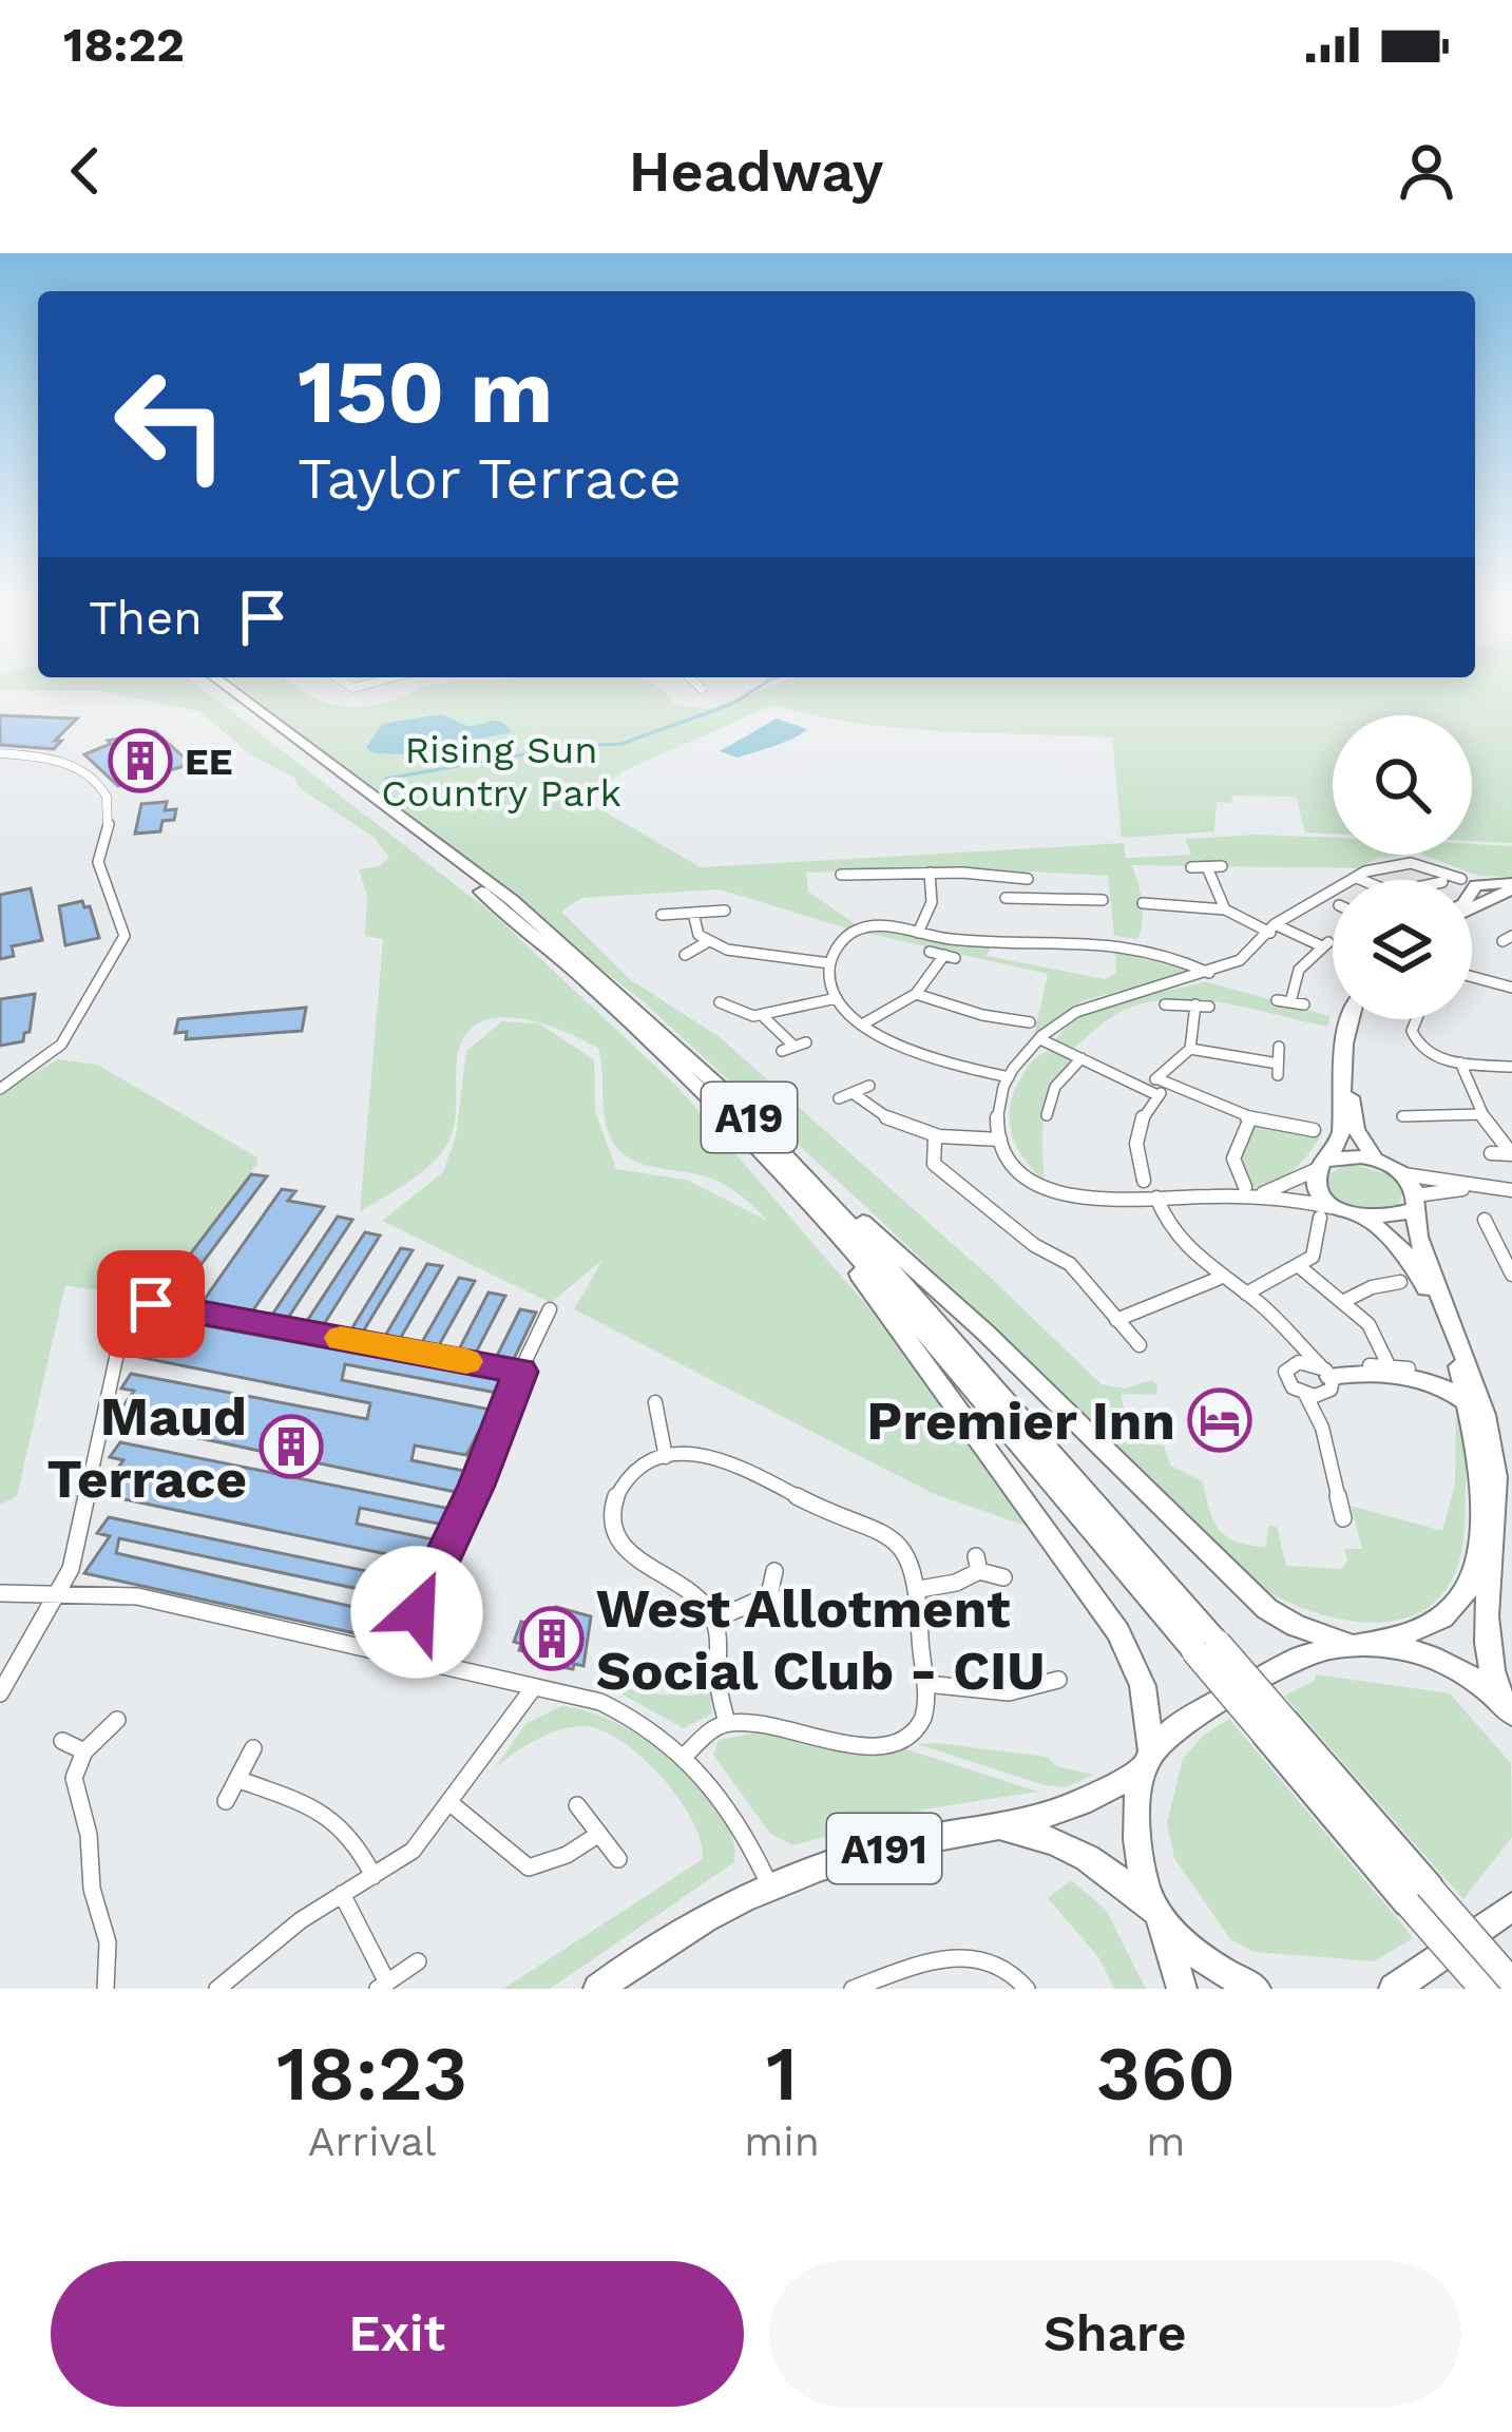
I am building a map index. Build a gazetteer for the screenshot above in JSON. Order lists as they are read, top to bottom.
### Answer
{
  "streets": {
    "main road": ["A19", "A191"]
  },
  "parks": ["Rising Sun Country Park"],
  "places": {
    "building": ["EE", "Maud Terrace", "West Allotment Social Club - CIU"],
    "hotel": ["Premier Inn"]
  },
  "page": {
    "status": "18:22",
    "header": "Headway",
    "turn": ["150 m", "Taylor Terrace"],
    "then": "Then",
    "eta": [
      "18:23",
      "Arrival",
      "1",
      "min",
      "360",
      "m"
    ],
    "buttons": ["Exit", "Share"]
  }
}
